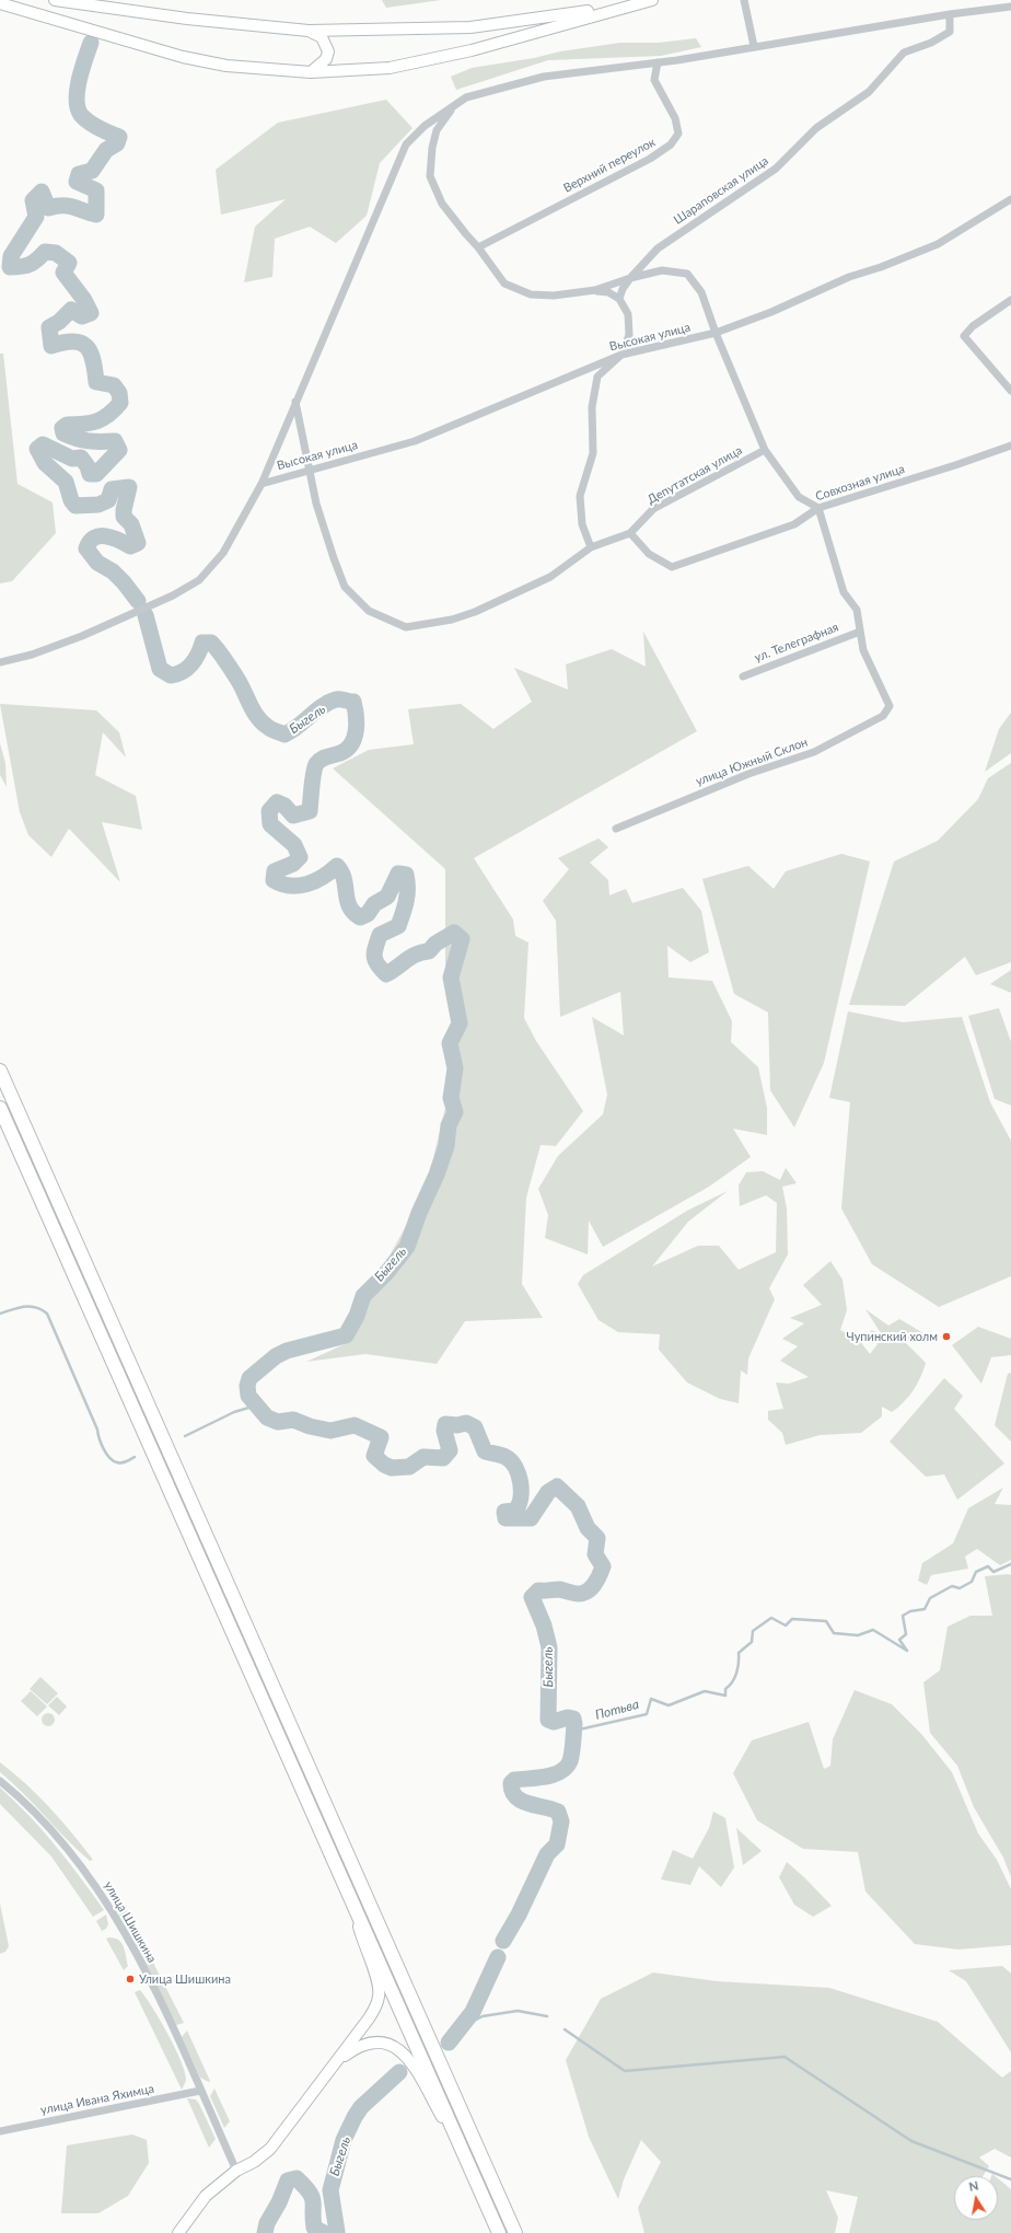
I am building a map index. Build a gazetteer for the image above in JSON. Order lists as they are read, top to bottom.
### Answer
{
  "streets": {
    "street": [
      "Верхний переулок",
      "Шараповская улица",
      "Высокая улица",
      "Депутатская улица",
      "Совхозная улица",
      "ул. Телеграфная",
      "улица Южный Склон",
      "улица Шишкина",
      "улица Ивана Яхимца"
    ]
  },
  "crossings": [
    ["Верхний переулок", "Шараповская улица"],
    ["Высокая улица", "Депутатская улица"],
    ["Депутатская улица", "Совхозная улица"],
    ["ул. Телеграфная", "улица Южный Склон"],
    ["улица Шишкина", "улица Ивана Яхимца"]
  ],
  "water": ["Быгель", "Потьва"],
  "places": ["Чупинский холм", "Улица Шишкина"],
  "north": "top"
}
